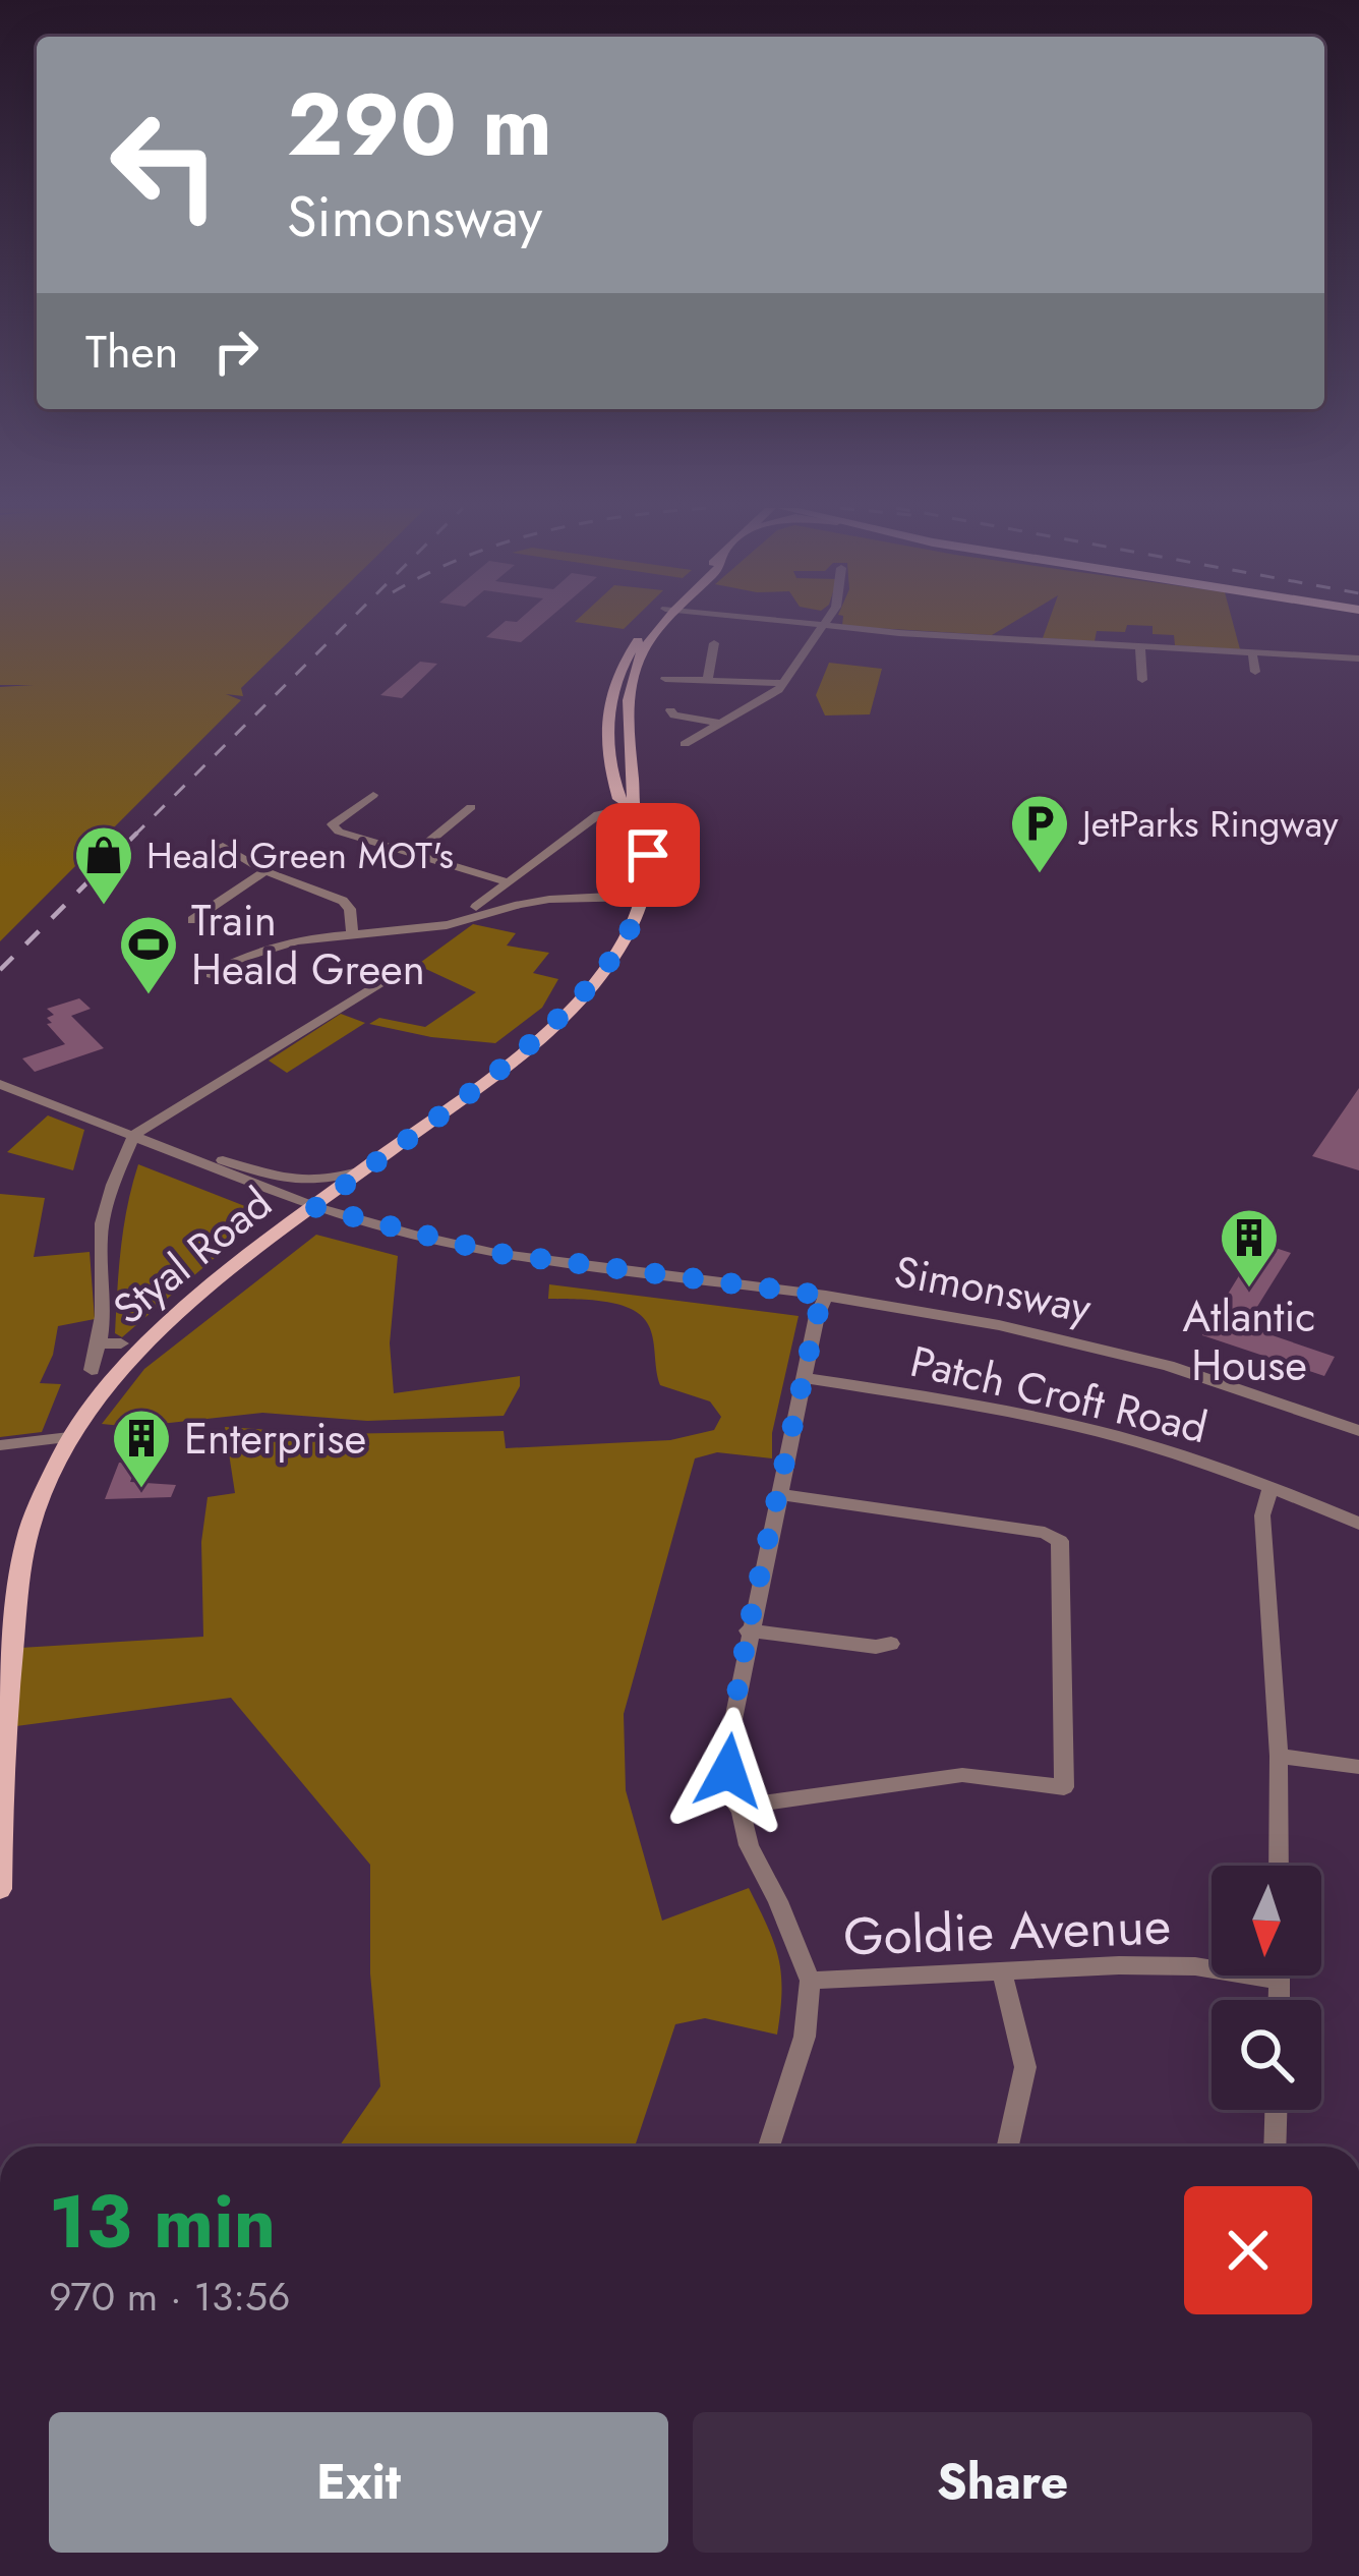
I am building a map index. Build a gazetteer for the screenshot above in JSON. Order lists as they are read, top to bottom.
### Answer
{
  "streets": {
    "main road": ["Styal Road"],
    "street": ["Simonsway", "Patch Croft Road", "Goldie Avenue"]
  },
  "crossings": [
    ["Styal Road", "Simonsway"]
  ],
  "places": {
    "parking": ["JetParks Ringway"],
    "shop": ["Heald Green MOT's"],
    "sports": ["Train Heald Green"],
    "building": ["Atlantic House", "Enterprise"]
  },
  "north": "bottom",
  "page": {
    "turn": ["290 m", "Simonsway"],
    "then": "Then",
    "heading": ["13 min", "970 m · 13:56"],
    "buttons": ["Exit", "Share"]
  }
}
